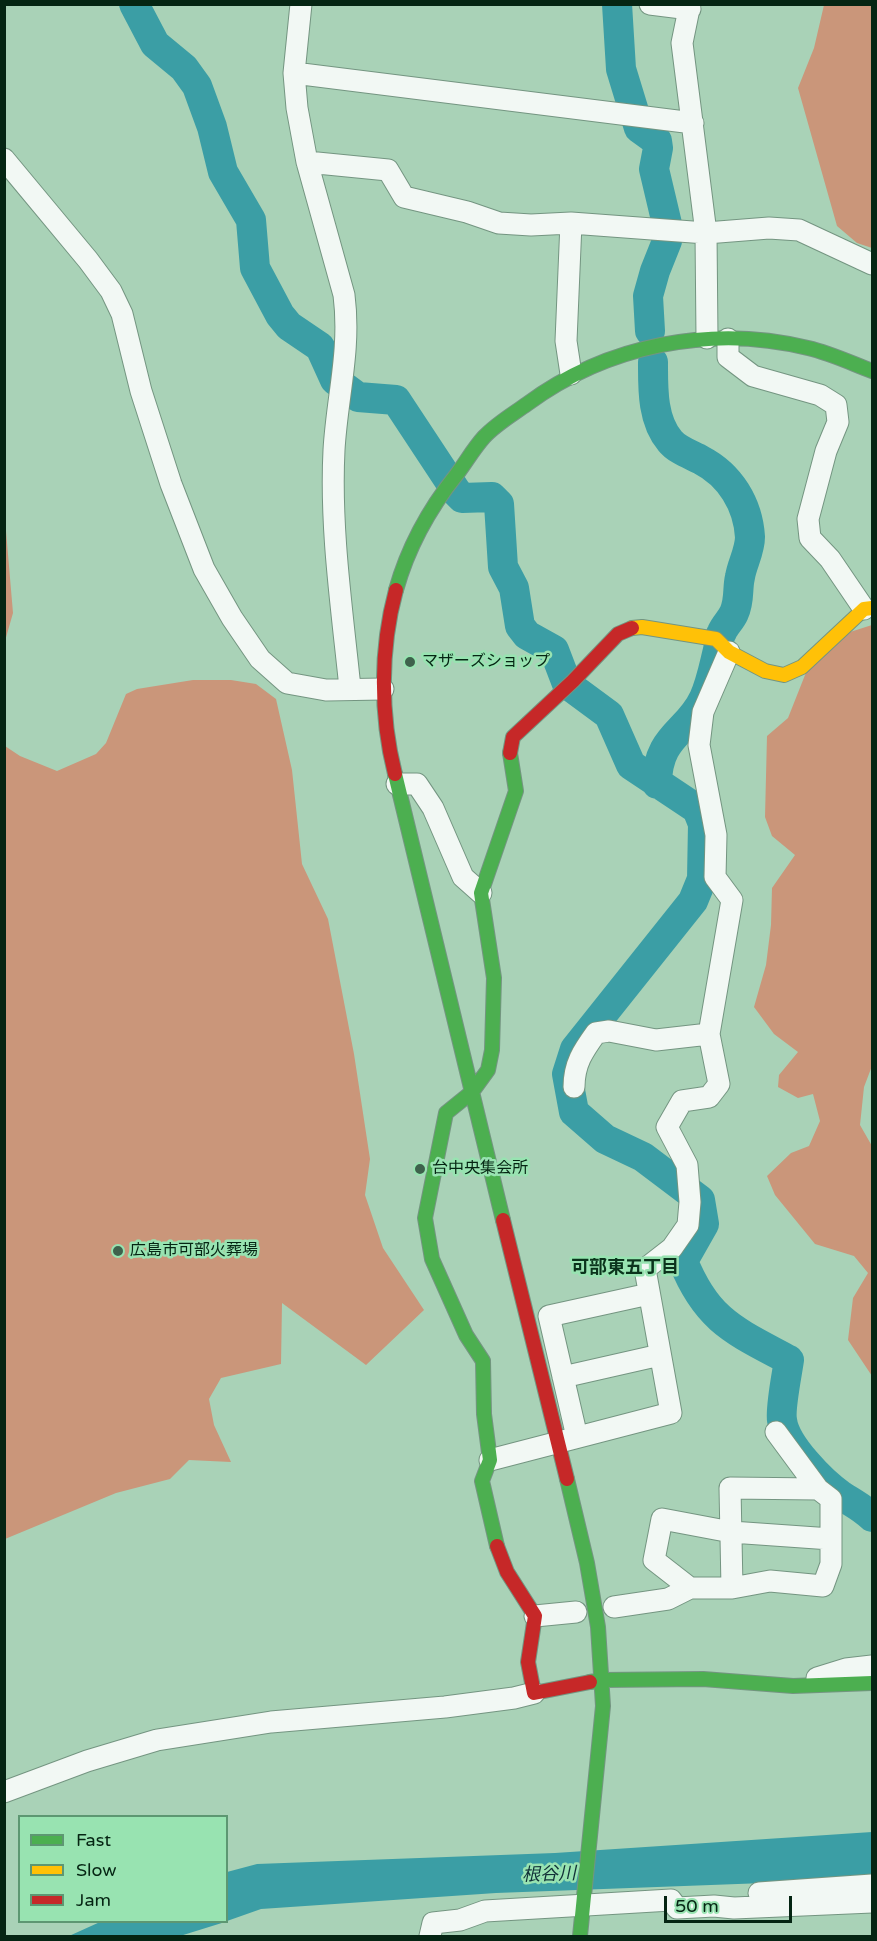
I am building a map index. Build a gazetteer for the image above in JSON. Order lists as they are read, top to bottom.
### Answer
{
  "districts": ["可部東五丁目"],
  "water": ["根谷川"],
  "places": ["マザーズショップ", "台中央集会所", "広島市可部火葬場"],
  "legend": ["Fast", "Slow", "Jam"],
  "scale_bar": "50 m"
}
